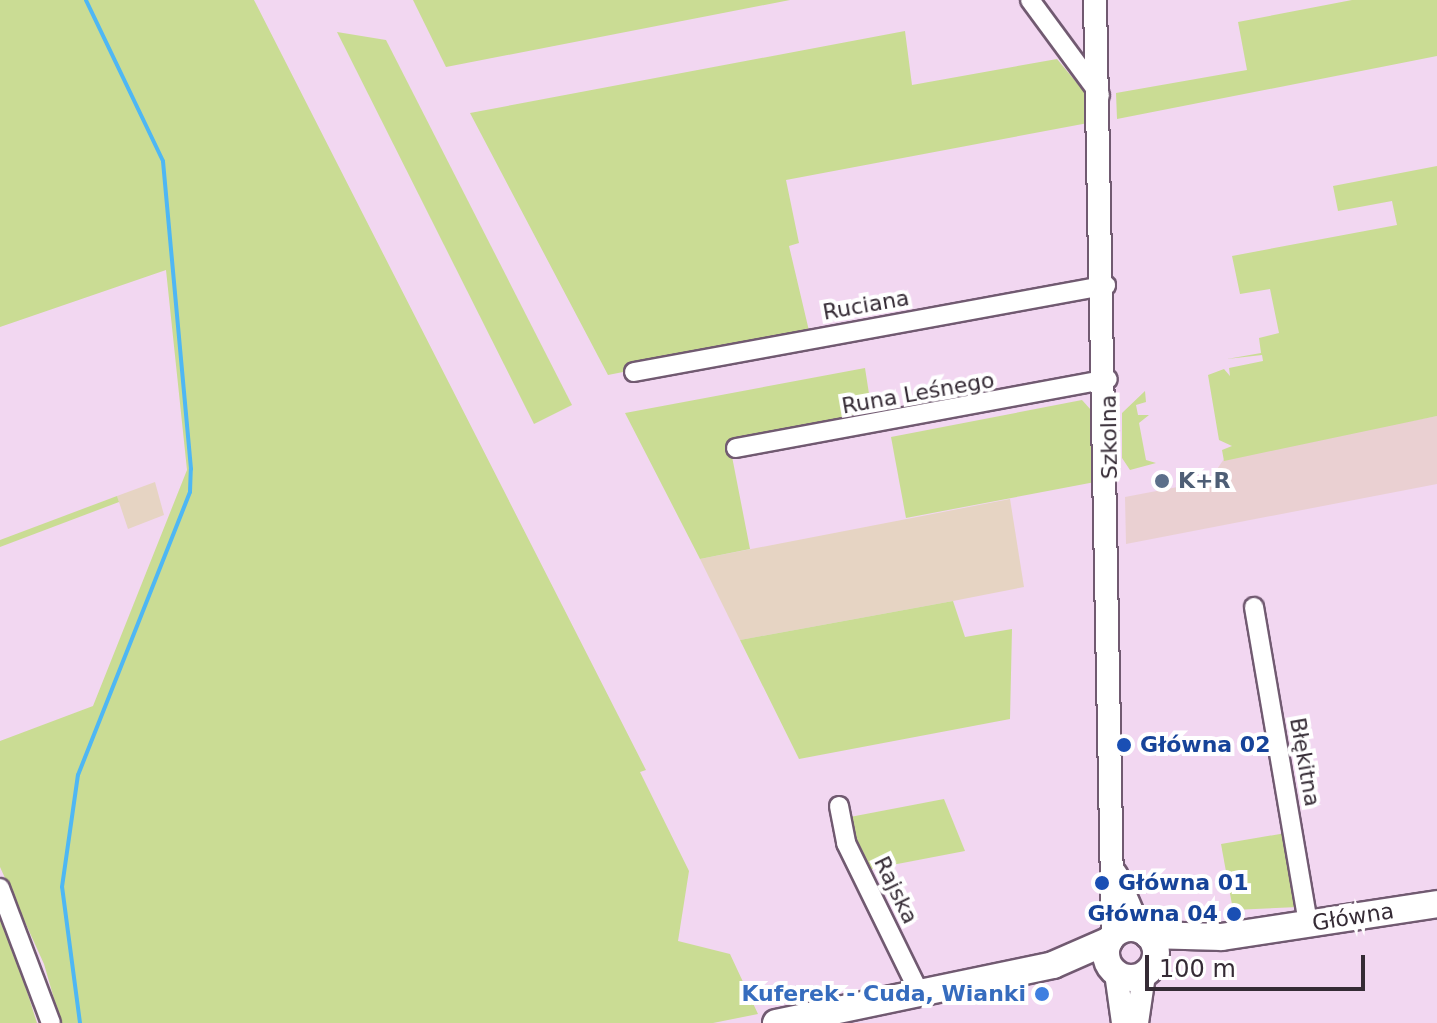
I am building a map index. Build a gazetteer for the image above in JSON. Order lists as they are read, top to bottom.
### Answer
{
  "streets": {
    "main road": ["Główna"],
    "street": [
      "Ruciana",
      "Runa Leśnego",
      "Szkolna",
      "Błękitna",
      "Rajska"
    ]
  },
  "crossings": [
    ["Ruciana", "Szkolna"],
    ["Runa Leśnego", "Szkolna"],
    ["Szkolna", "Główna"],
    ["Błękitna", "Główna"]
  ],
  "places": [
    "K+R",
    "Główna 02",
    "Główna 01",
    "Główna 04",
    "Kuferek - Cuda, Wianki"
  ],
  "scale_bar": "100 m"
}
